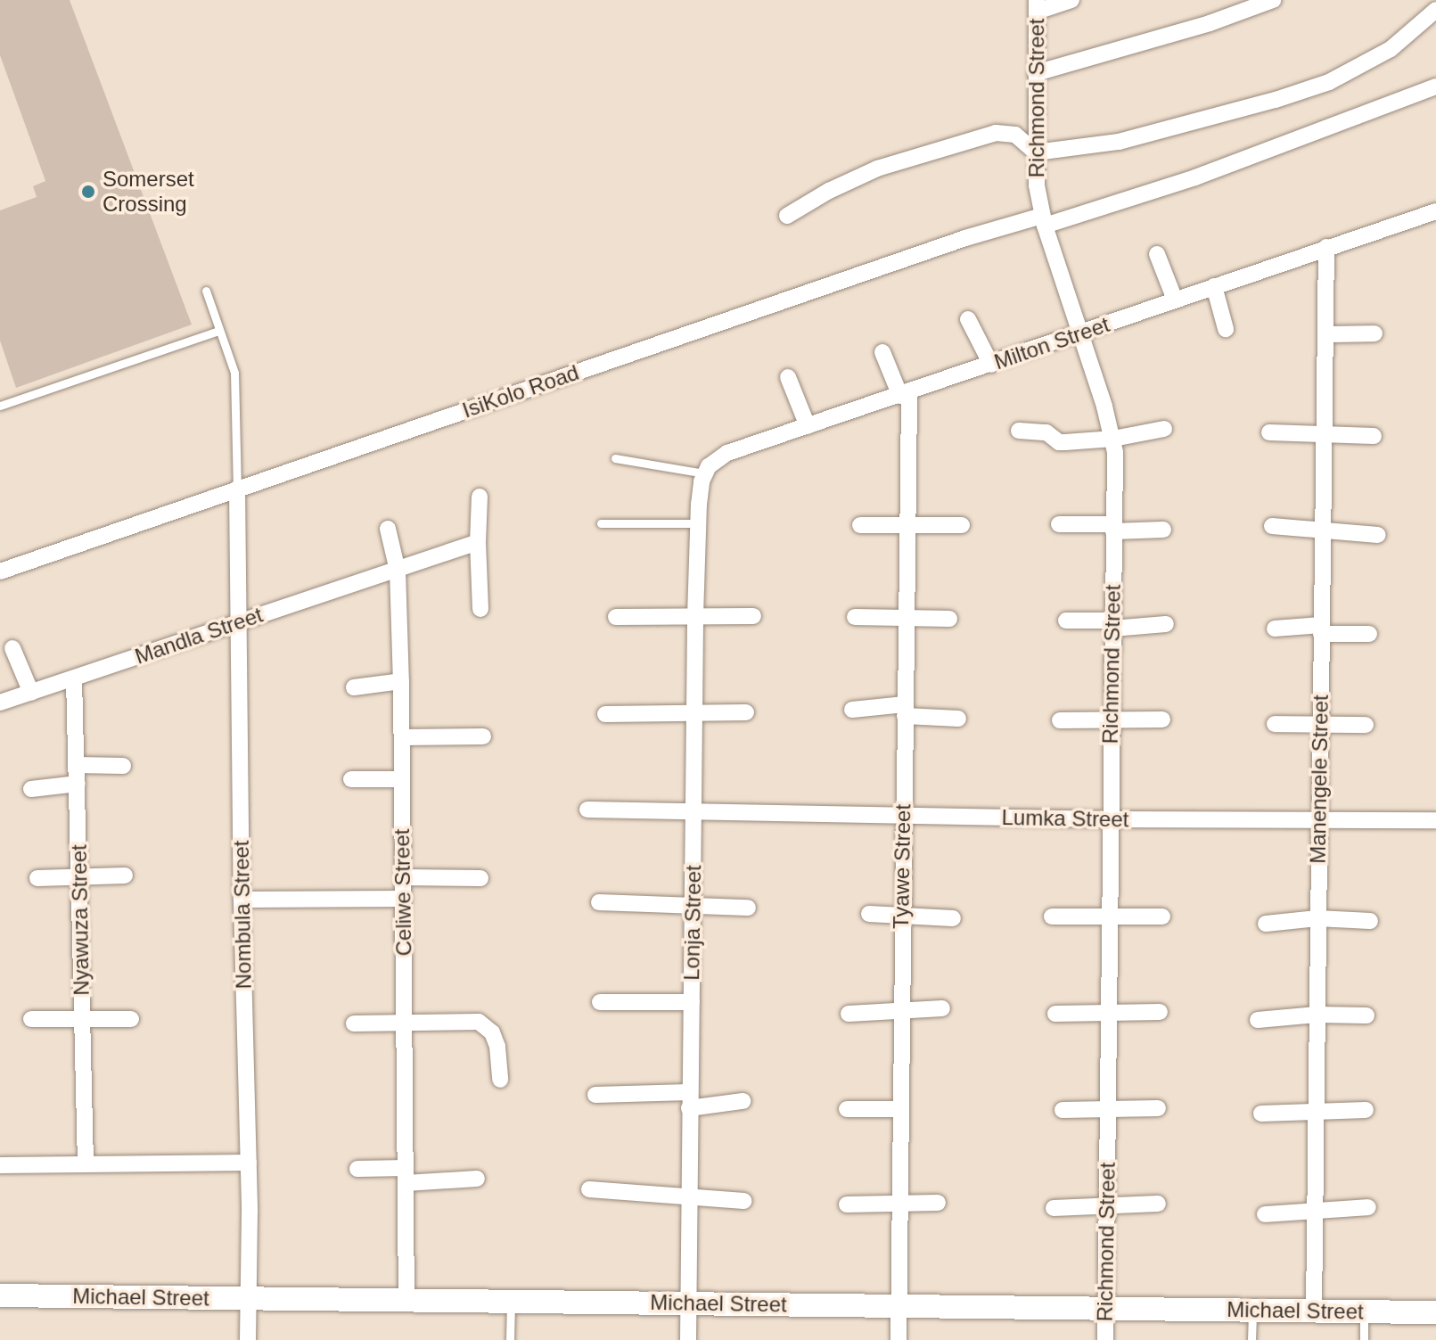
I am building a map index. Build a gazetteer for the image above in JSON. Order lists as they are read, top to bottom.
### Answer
{
  "streets": {
    "street": [
      "Richmond Street",
      "Milton Street",
      "IsiKolo Road",
      "Mandla Street",
      "Manengele Street",
      "Lumka Street",
      "Tyawe Street",
      "Celiwe Street",
      "Nombula Street",
      "Nyawuza Street",
      "Lonja Street",
      "Michael Street"
    ]
  },
  "crossings": [
    ["Richmond Street", "Milton Street"],
    ["Richmond Street", "IsiKolo Road"],
    ["Richmond Street", "Lumka Street"],
    ["Richmond Street", "Michael Street"],
    ["Milton Street", "Manengele Street"],
    ["Milton Street", "Tyawe Street"],
    ["Milton Street", "Lonja Street"],
    ["IsiKolo Road", "Nombula Street"],
    ["Mandla Street", "Celiwe Street"],
    ["Mandla Street", "Nombula Street"],
    ["Mandla Street", "Nyawuza Street"],
    ["Manengele Street", "Lumka Street"],
    ["Manengele Street", "Michael Street"],
    ["Lumka Street", "Tyawe Street"],
    ["Lumka Street", "Lonja Street"],
    ["Tyawe Street", "Michael Street"],
    ["Celiwe Street", "Michael Street"],
    ["Nombula Street", "Michael Street"],
    ["Lonja Street", "Michael Street"]
  ],
  "places": ["Somerset Crossing"]
}
